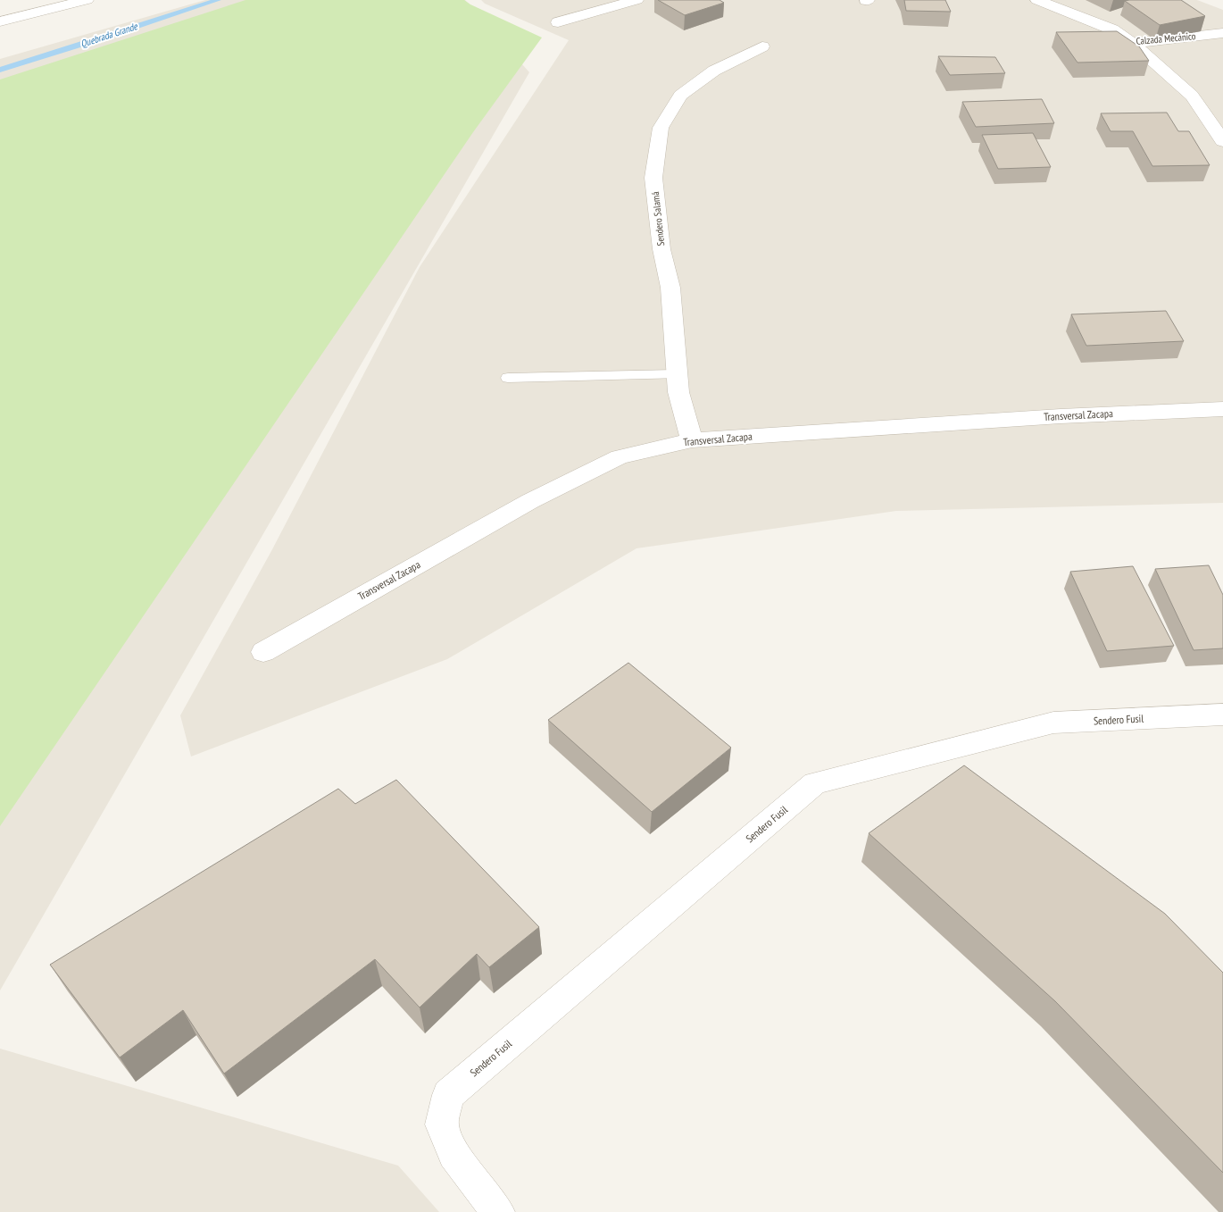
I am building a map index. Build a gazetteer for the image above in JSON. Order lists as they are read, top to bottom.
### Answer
{
  "streets": {
    "street": [
      "Calzada Mecánico",
      "Sendero Salamá",
      "Transversal Zacapa",
      "Sendero Fusil"
    ]
  },
  "crossings": [
    ["Sendero Salamá", "Transversal Zacapa"]
  ],
  "water": ["Quebrada Grande"]
}
